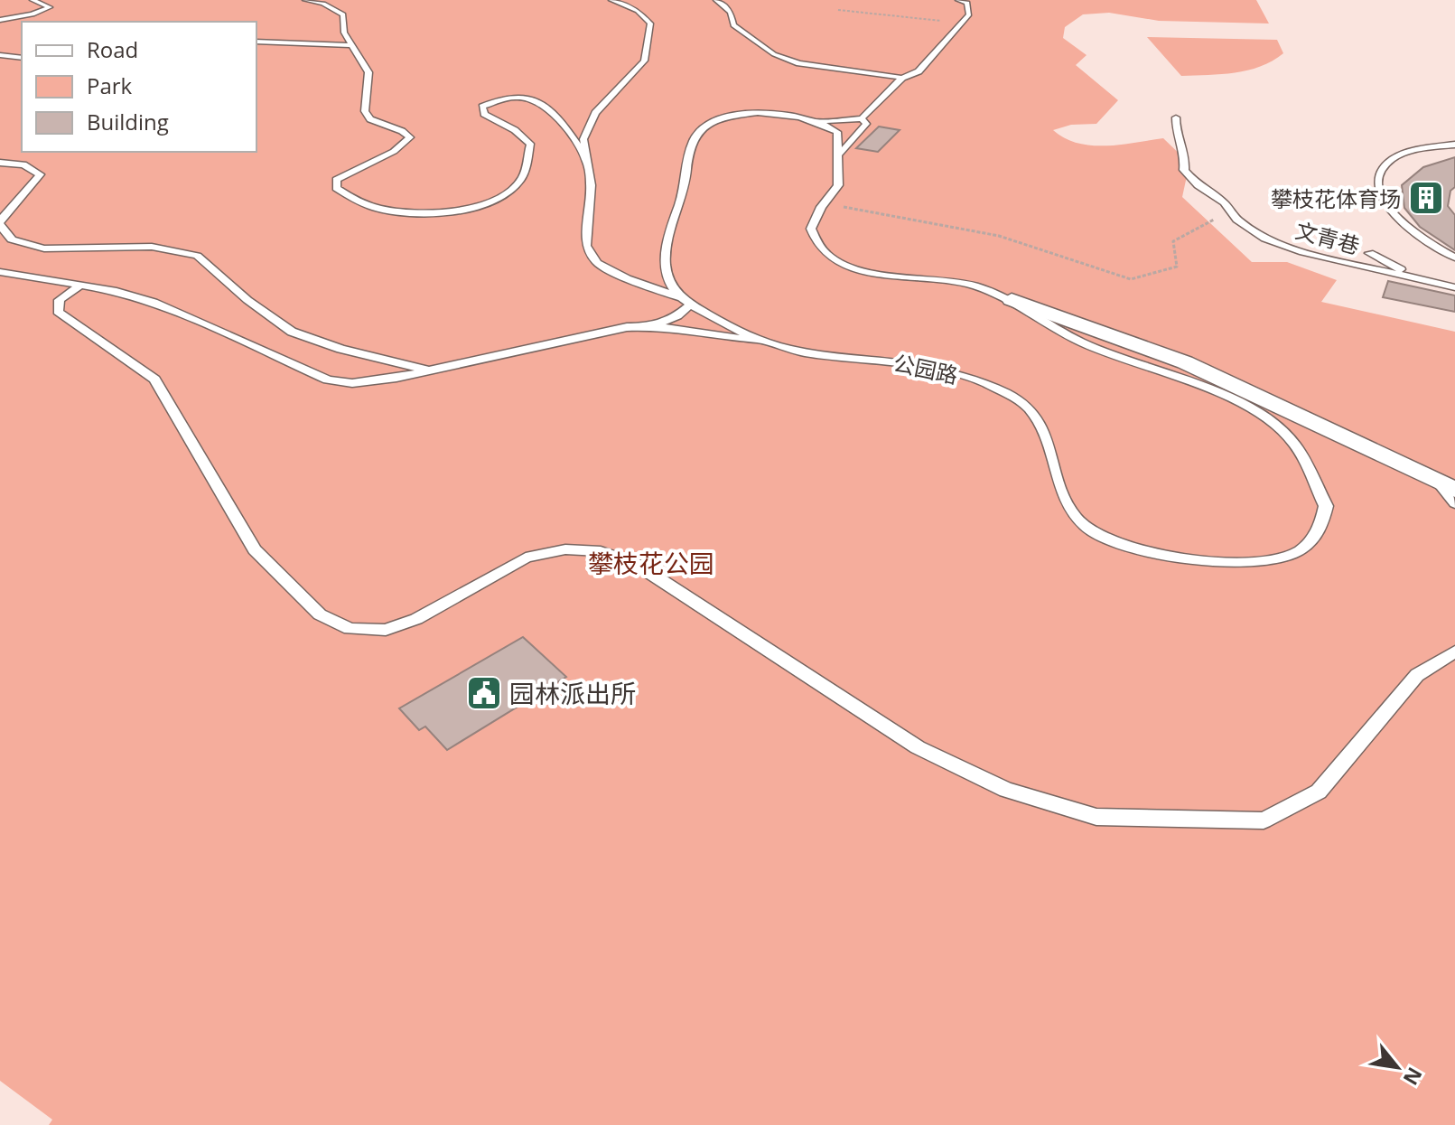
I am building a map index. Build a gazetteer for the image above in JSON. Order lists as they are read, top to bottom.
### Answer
{
  "streets": {
    "street": ["公园路"],
    "lane": ["文青巷"]
  },
  "parks": ["攀枝花公园"],
  "places": {
    "building": ["攀枝花体育场"],
    "public building": ["园林派出所"]
  },
  "legend": ["Road", "Park", "Building"],
  "north": "bottom right"
}
